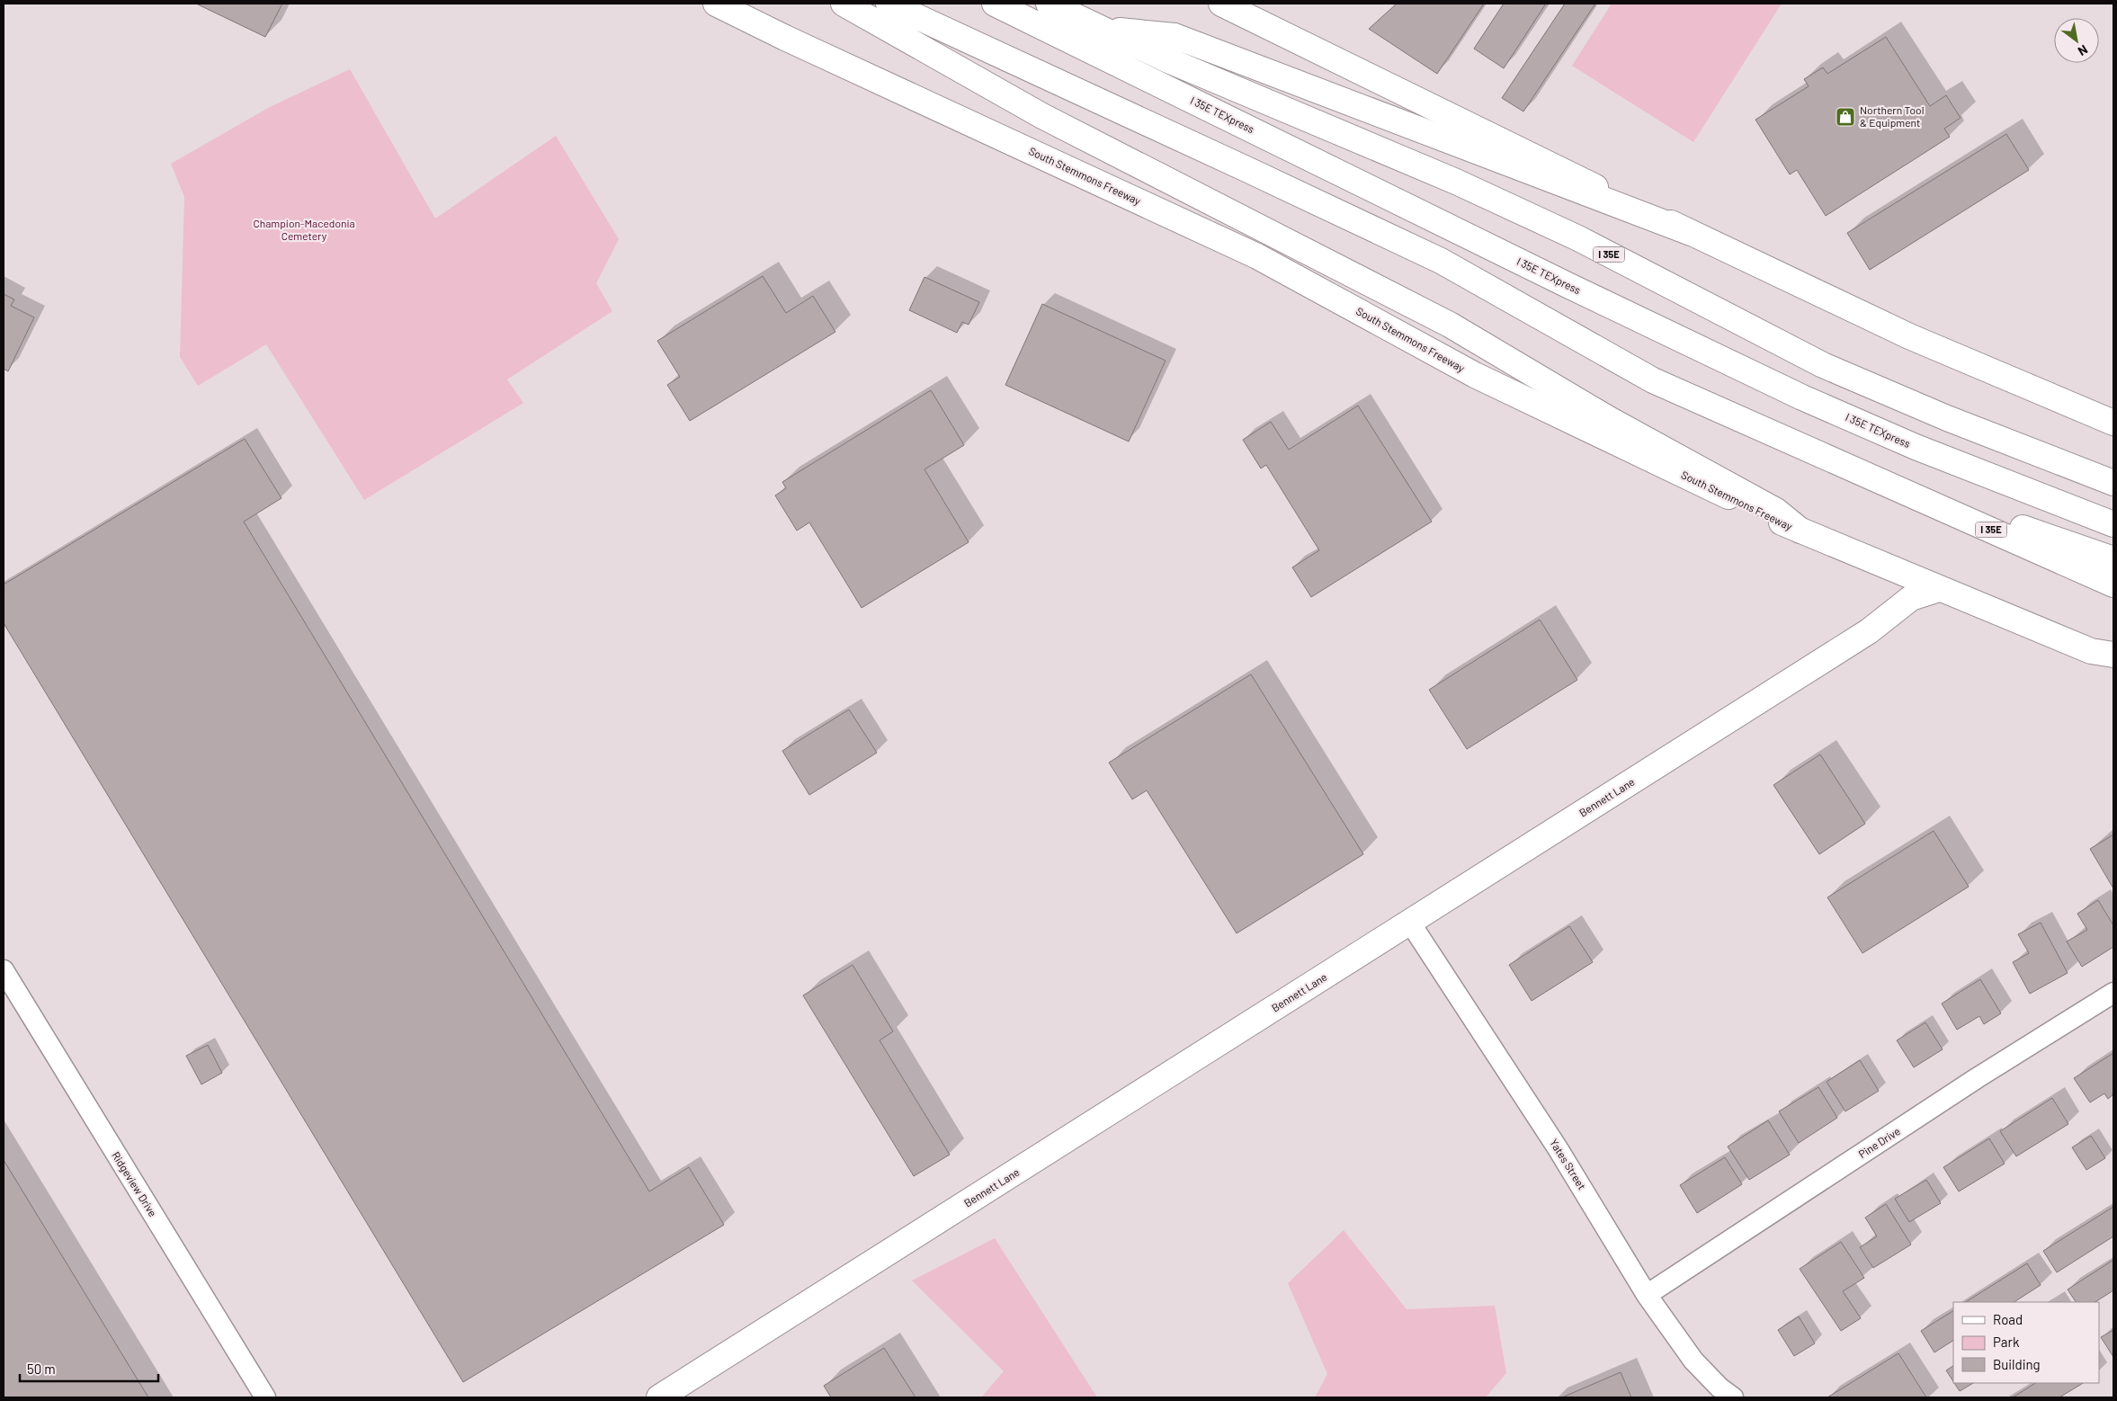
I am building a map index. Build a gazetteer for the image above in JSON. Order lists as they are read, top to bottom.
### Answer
{
  "streets": {
    "main road": [
      "I 35E TEXpress",
      "South Stemmons Freeway",
      "I 35E",
      "Bennett Lane"
    ],
    "street": ["Pine Drive", "Yates Street", "Ridgeview Drive"]
  },
  "crossings": [
    ["South Stemmons Freeway", "Bennett Lane"],
    ["Bennett Lane", "Yates Street"],
    ["Pine Drive", "Yates Street"]
  ],
  "parks": ["Champion-Macedonia Cemetery"],
  "places": {
    "shop": ["Northern Tool & Equipment"]
  },
  "legend": ["Road", "Park", "Building"],
  "scale_bar": "50 m",
  "north": "bottom right"
}
